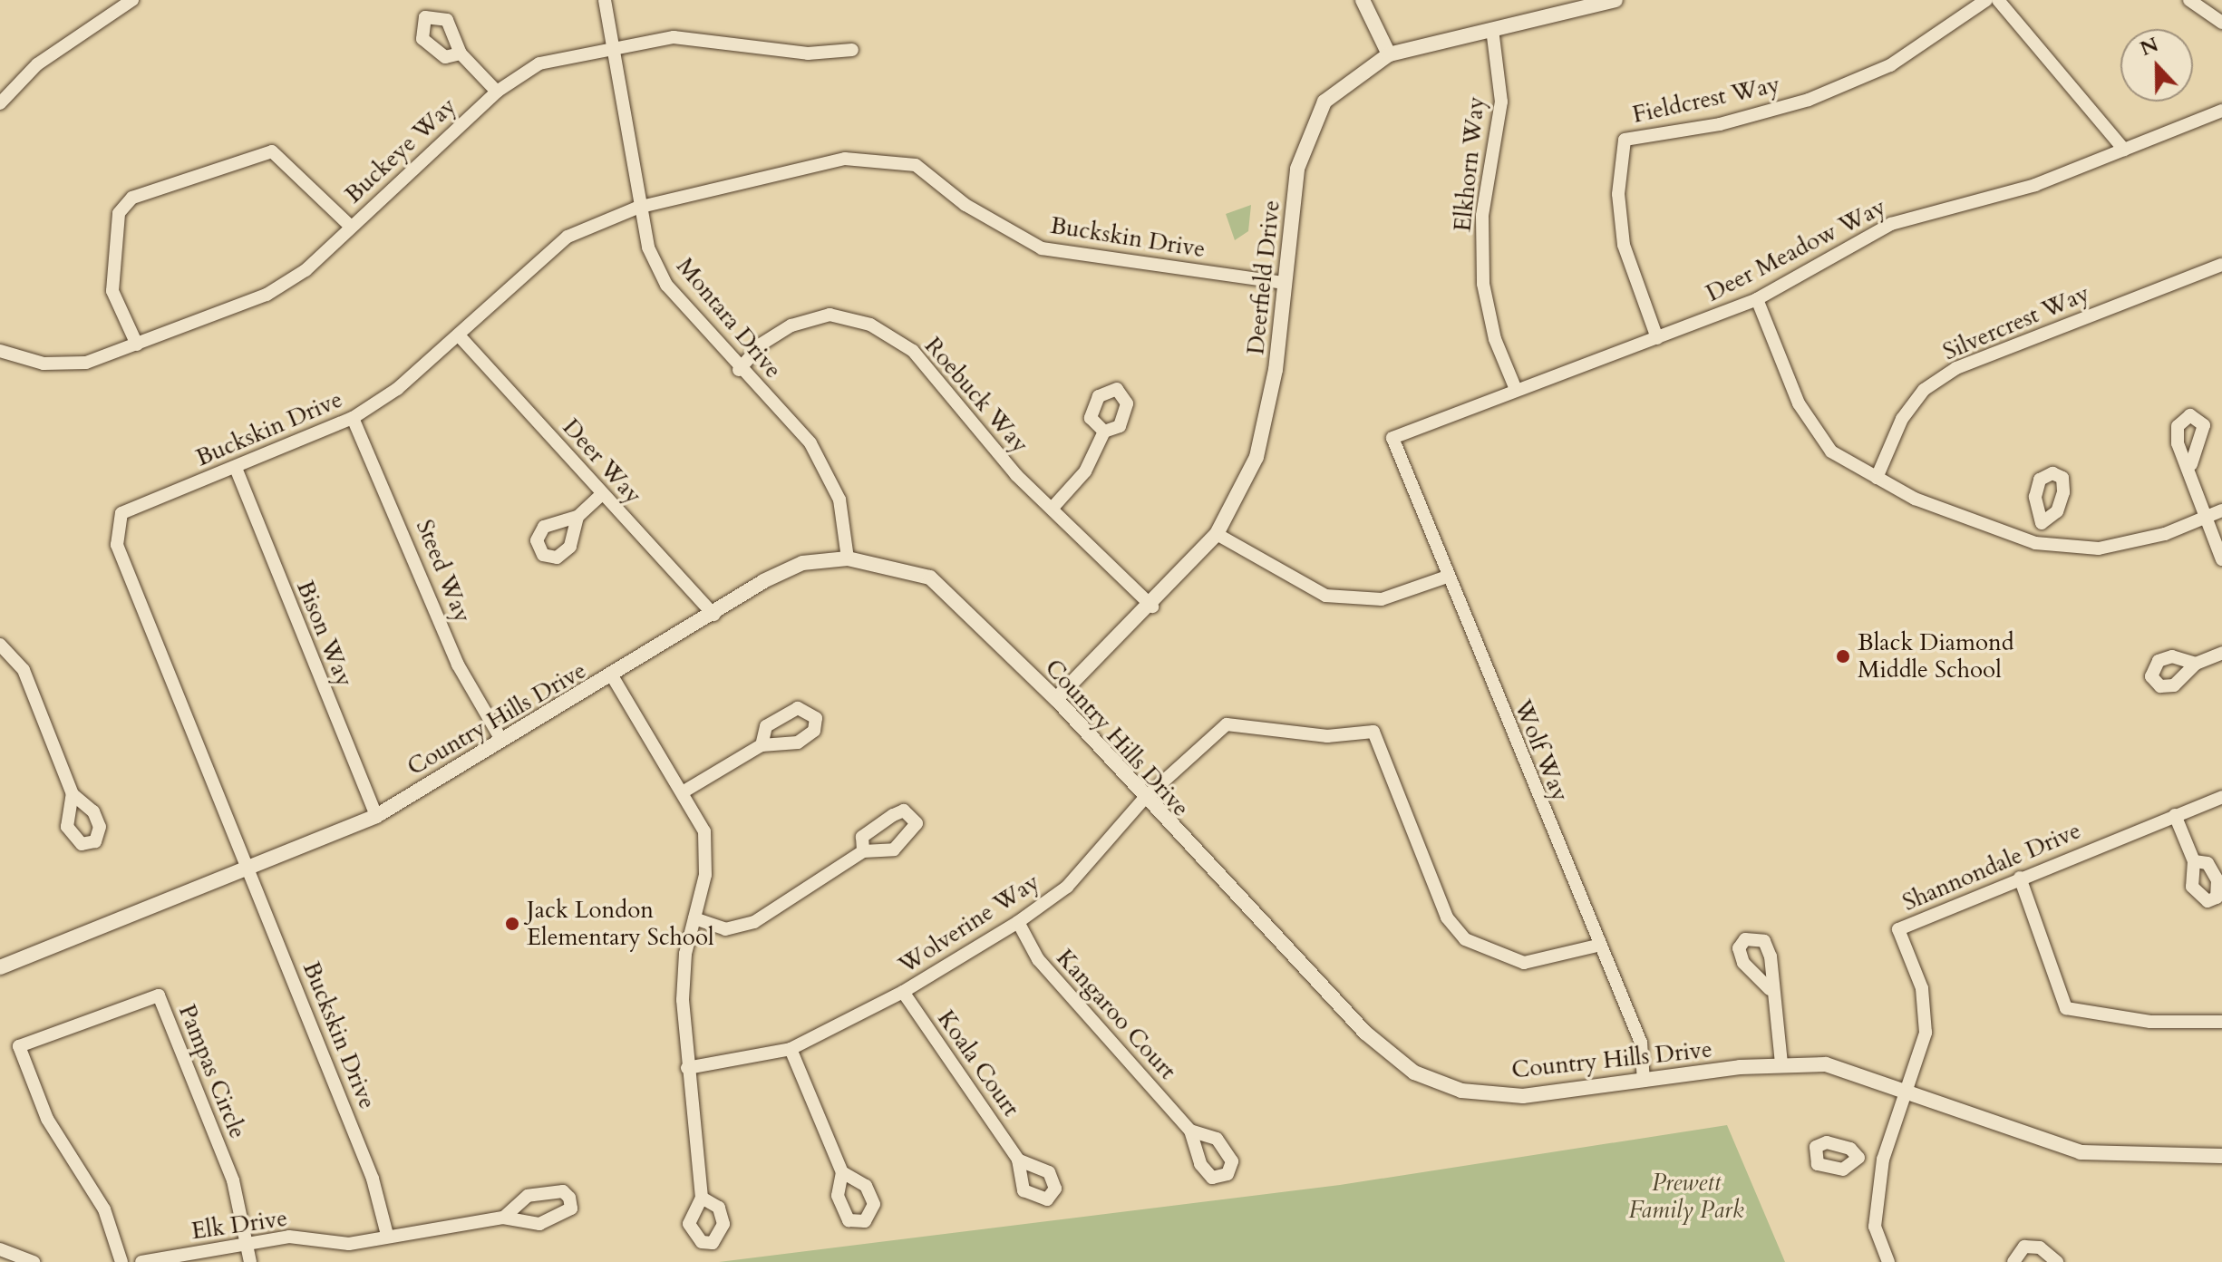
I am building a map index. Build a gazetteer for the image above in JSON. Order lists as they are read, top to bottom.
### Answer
{
  "streets": {
    "street": [
      "Fieldcrest Way",
      "Buckeye Way",
      "Elkhorn Way",
      "Buckskin Drive",
      "Deer Meadow Way",
      "Deerfield Drive",
      "Montara Drive",
      "Silvercrest Way",
      "Roebuck Way",
      "Deer Way",
      "Steed Way",
      "Bison Way",
      "Country Hills Drive",
      "Wolf Way",
      "Shannondale Drive",
      "Wolverine Way",
      "Kangaroo Court",
      "Koala Court",
      "Pampas Circle",
      "Elk Drive"
    ]
  },
  "crossings": [
    ["Fieldcrest Way", "Deer Meadow Way"],
    ["Buckeye Way", "Montara Drive"],
    ["Elkhorn Way", "Deer Meadow Way"],
    ["Elkhorn Way", "Deerfield Drive"],
    ["Buckskin Drive", "Deerfield Drive"],
    ["Buckskin Drive", "Montara Drive"],
    ["Buckskin Drive", "Deer Way"],
    ["Buckskin Drive", "Steed Way"],
    ["Buckskin Drive", "Bison Way"],
    ["Buckskin Drive", "Country Hills Drive"],
    ["Buckskin Drive", "Elk Drive"],
    ["Deer Meadow Way", "Wolf Way"],
    ["Deerfield Drive", "Roebuck Way"],
    ["Deerfield Drive", "Country Hills Drive"],
    ["Montara Drive", "Roebuck Way"],
    ["Montara Drive", "Country Hills Drive"],
    ["Deer Way", "Country Hills Drive"],
    ["Steed Way", "Country Hills Drive"],
    ["Bison Way", "Country Hills Drive"],
    ["Country Hills Drive", "Wolf Way"],
    ["Country Hills Drive", "Shannondale Drive"],
    ["Country Hills Drive", "Wolverine Way"],
    ["Wolf Way", "Wolverine Way"],
    ["Wolverine Way", "Kangaroo Court"],
    ["Wolverine Way", "Koala Court"],
    ["Pampas Circle", "Elk Drive"]
  ],
  "parks": ["Prewett Family Park"],
  "places": ["Black Diamond Middle School", "Jack London Elementary School"],
  "north": "top"
}
